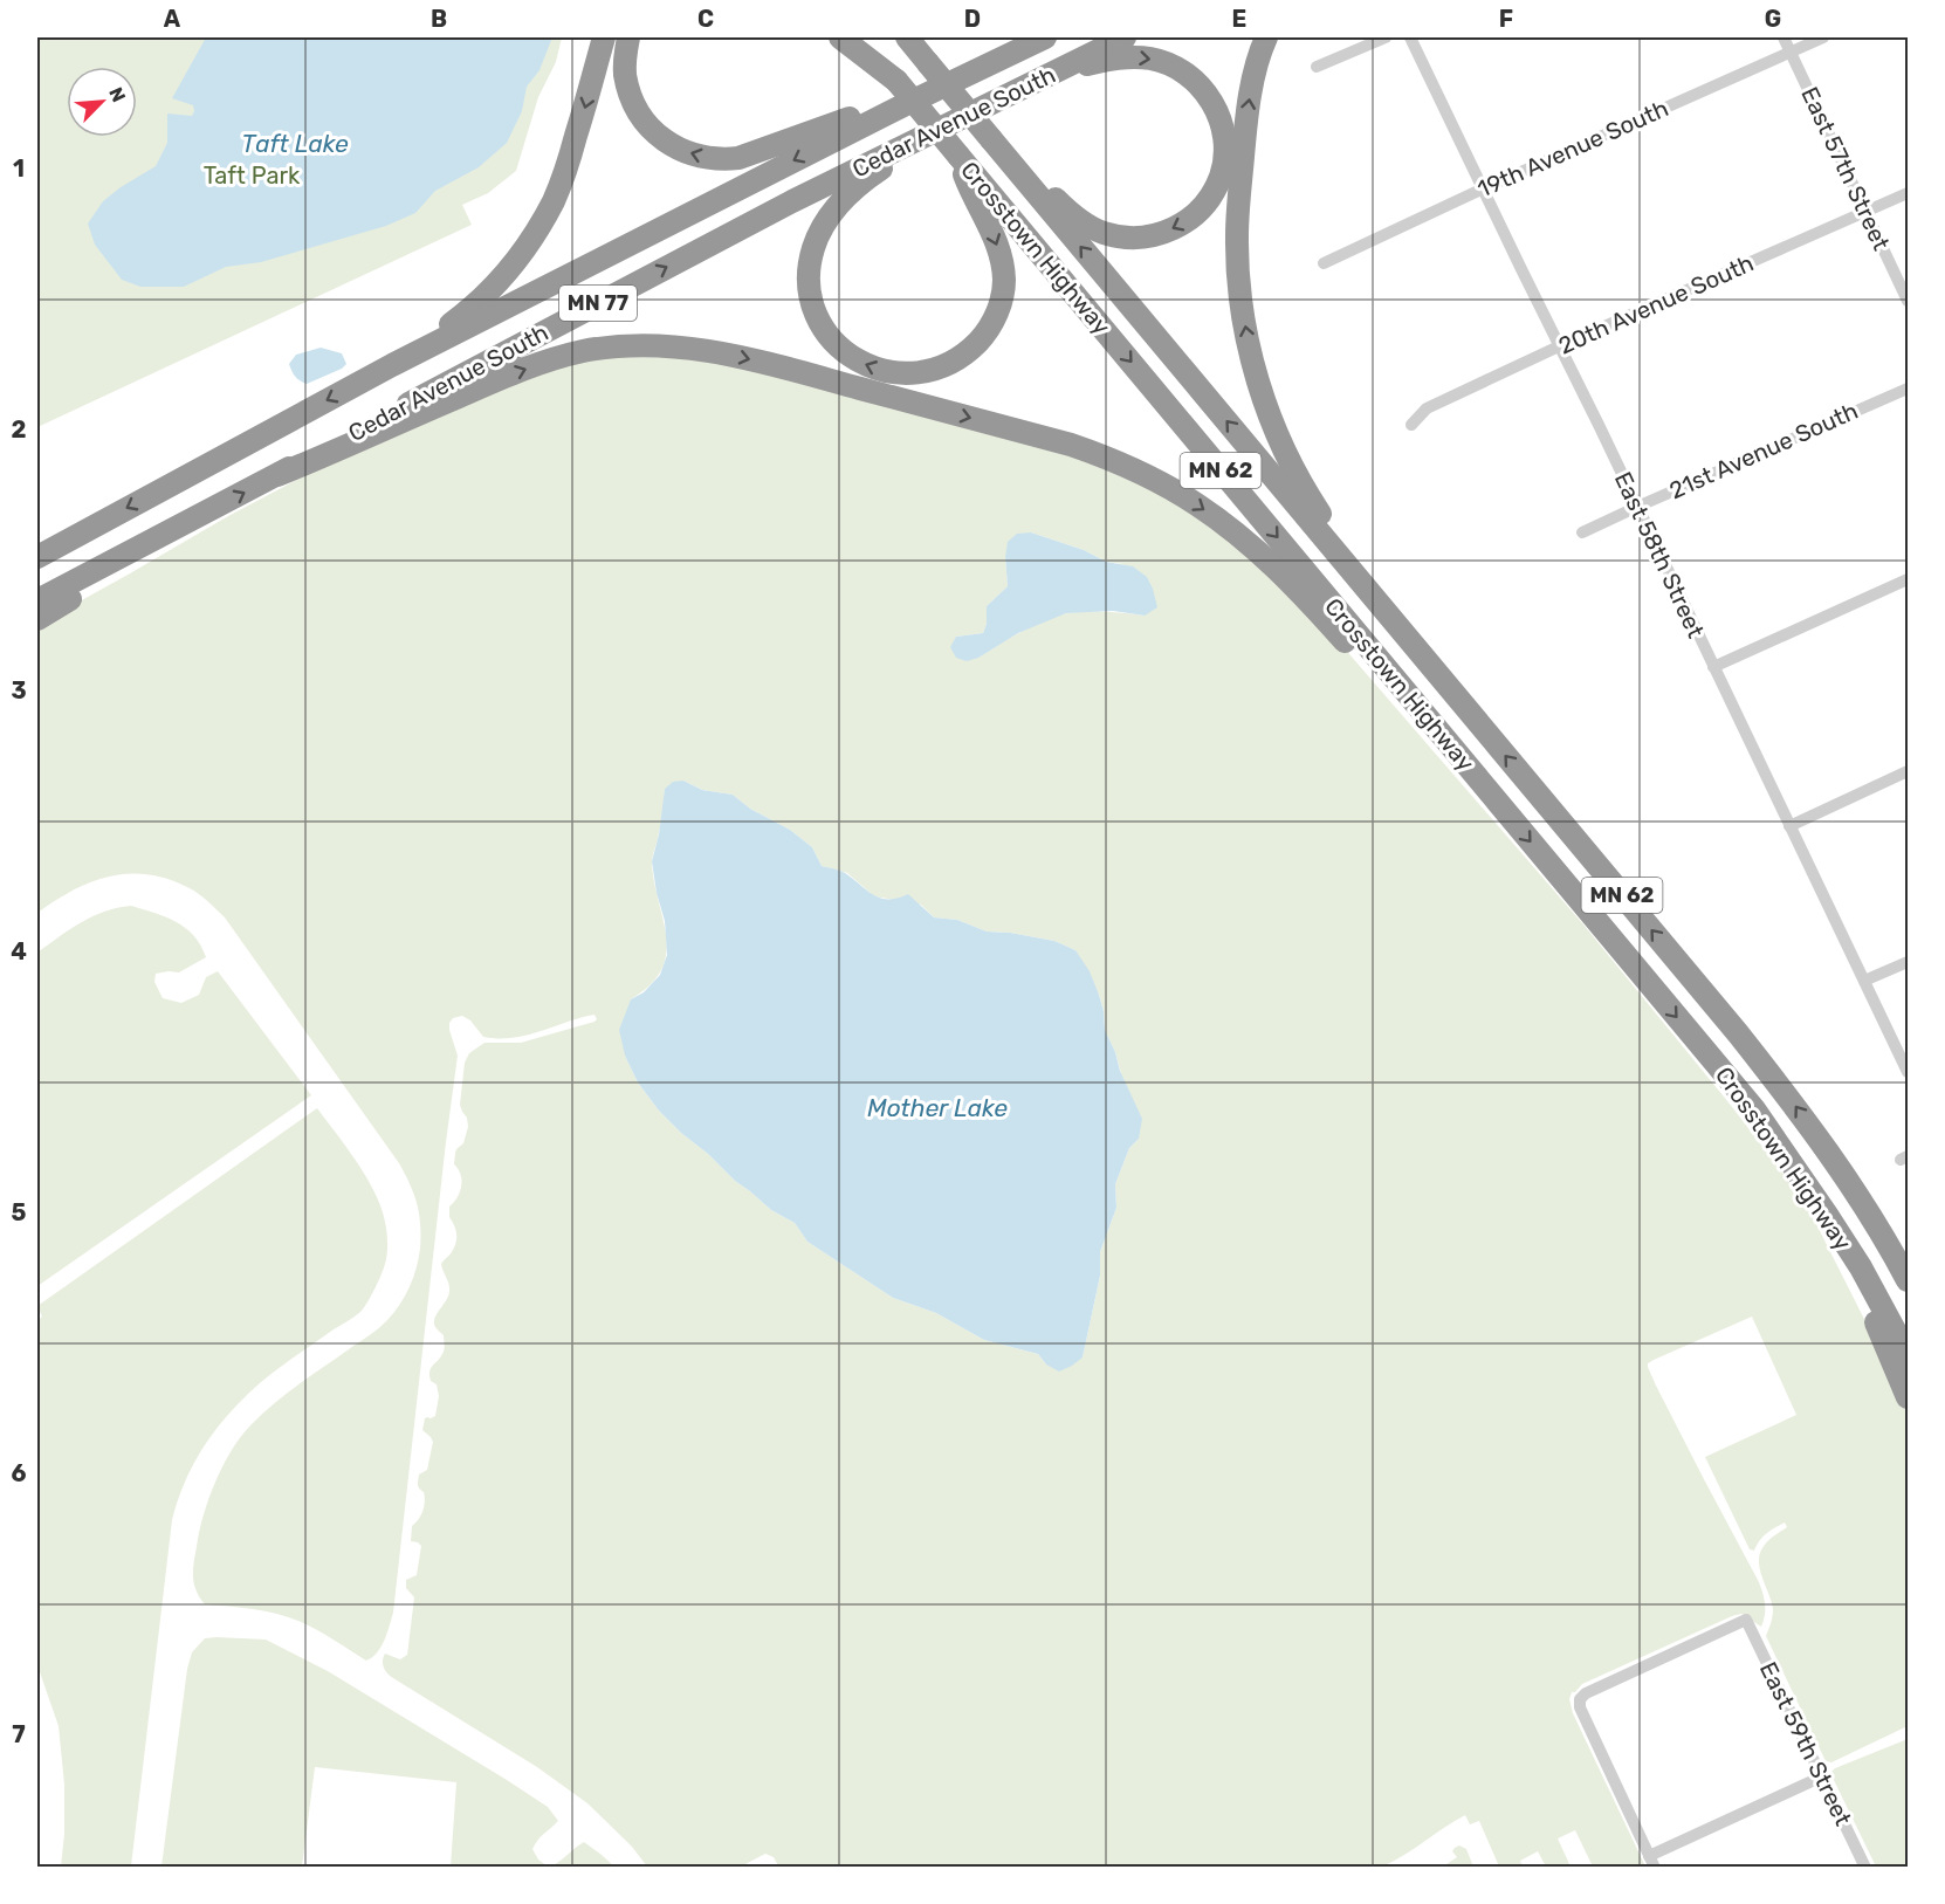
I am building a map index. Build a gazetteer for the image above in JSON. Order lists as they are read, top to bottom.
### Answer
{
  "streets": {
    "highway": [
      "Cedar Avenue South",
      "Crosstown Highway",
      "MN 77",
      "MN 62"
    ],
    "street": [
      "19th Avenue South",
      "East 57th Street",
      "20th Avenue South",
      "21st Avenue South",
      "East 58th Street",
      "East 59th Street"
    ]
  },
  "crossings": [
    ["19th Avenue South", "East 57th Street"],
    ["19th Avenue South", "East 58th Street"],
    ["East 57th Street", "20th Avenue South"],
    ["20th Avenue South", "East 58th Street"],
    ["21st Avenue South", "East 58th Street"]
  ],
  "water": ["Taft Lake", "Mother Lake"],
  "parks": ["Taft Park"],
  "north": "top right",
  "grid": {
    "columns": [
      "A",
      "B",
      "C",
      "D",
      "E",
      "F",
      "G"
    ],
    "rows": [
      "1",
      "2",
      "3",
      "4",
      "5",
      "6",
      "7"
    ]
  }
}
